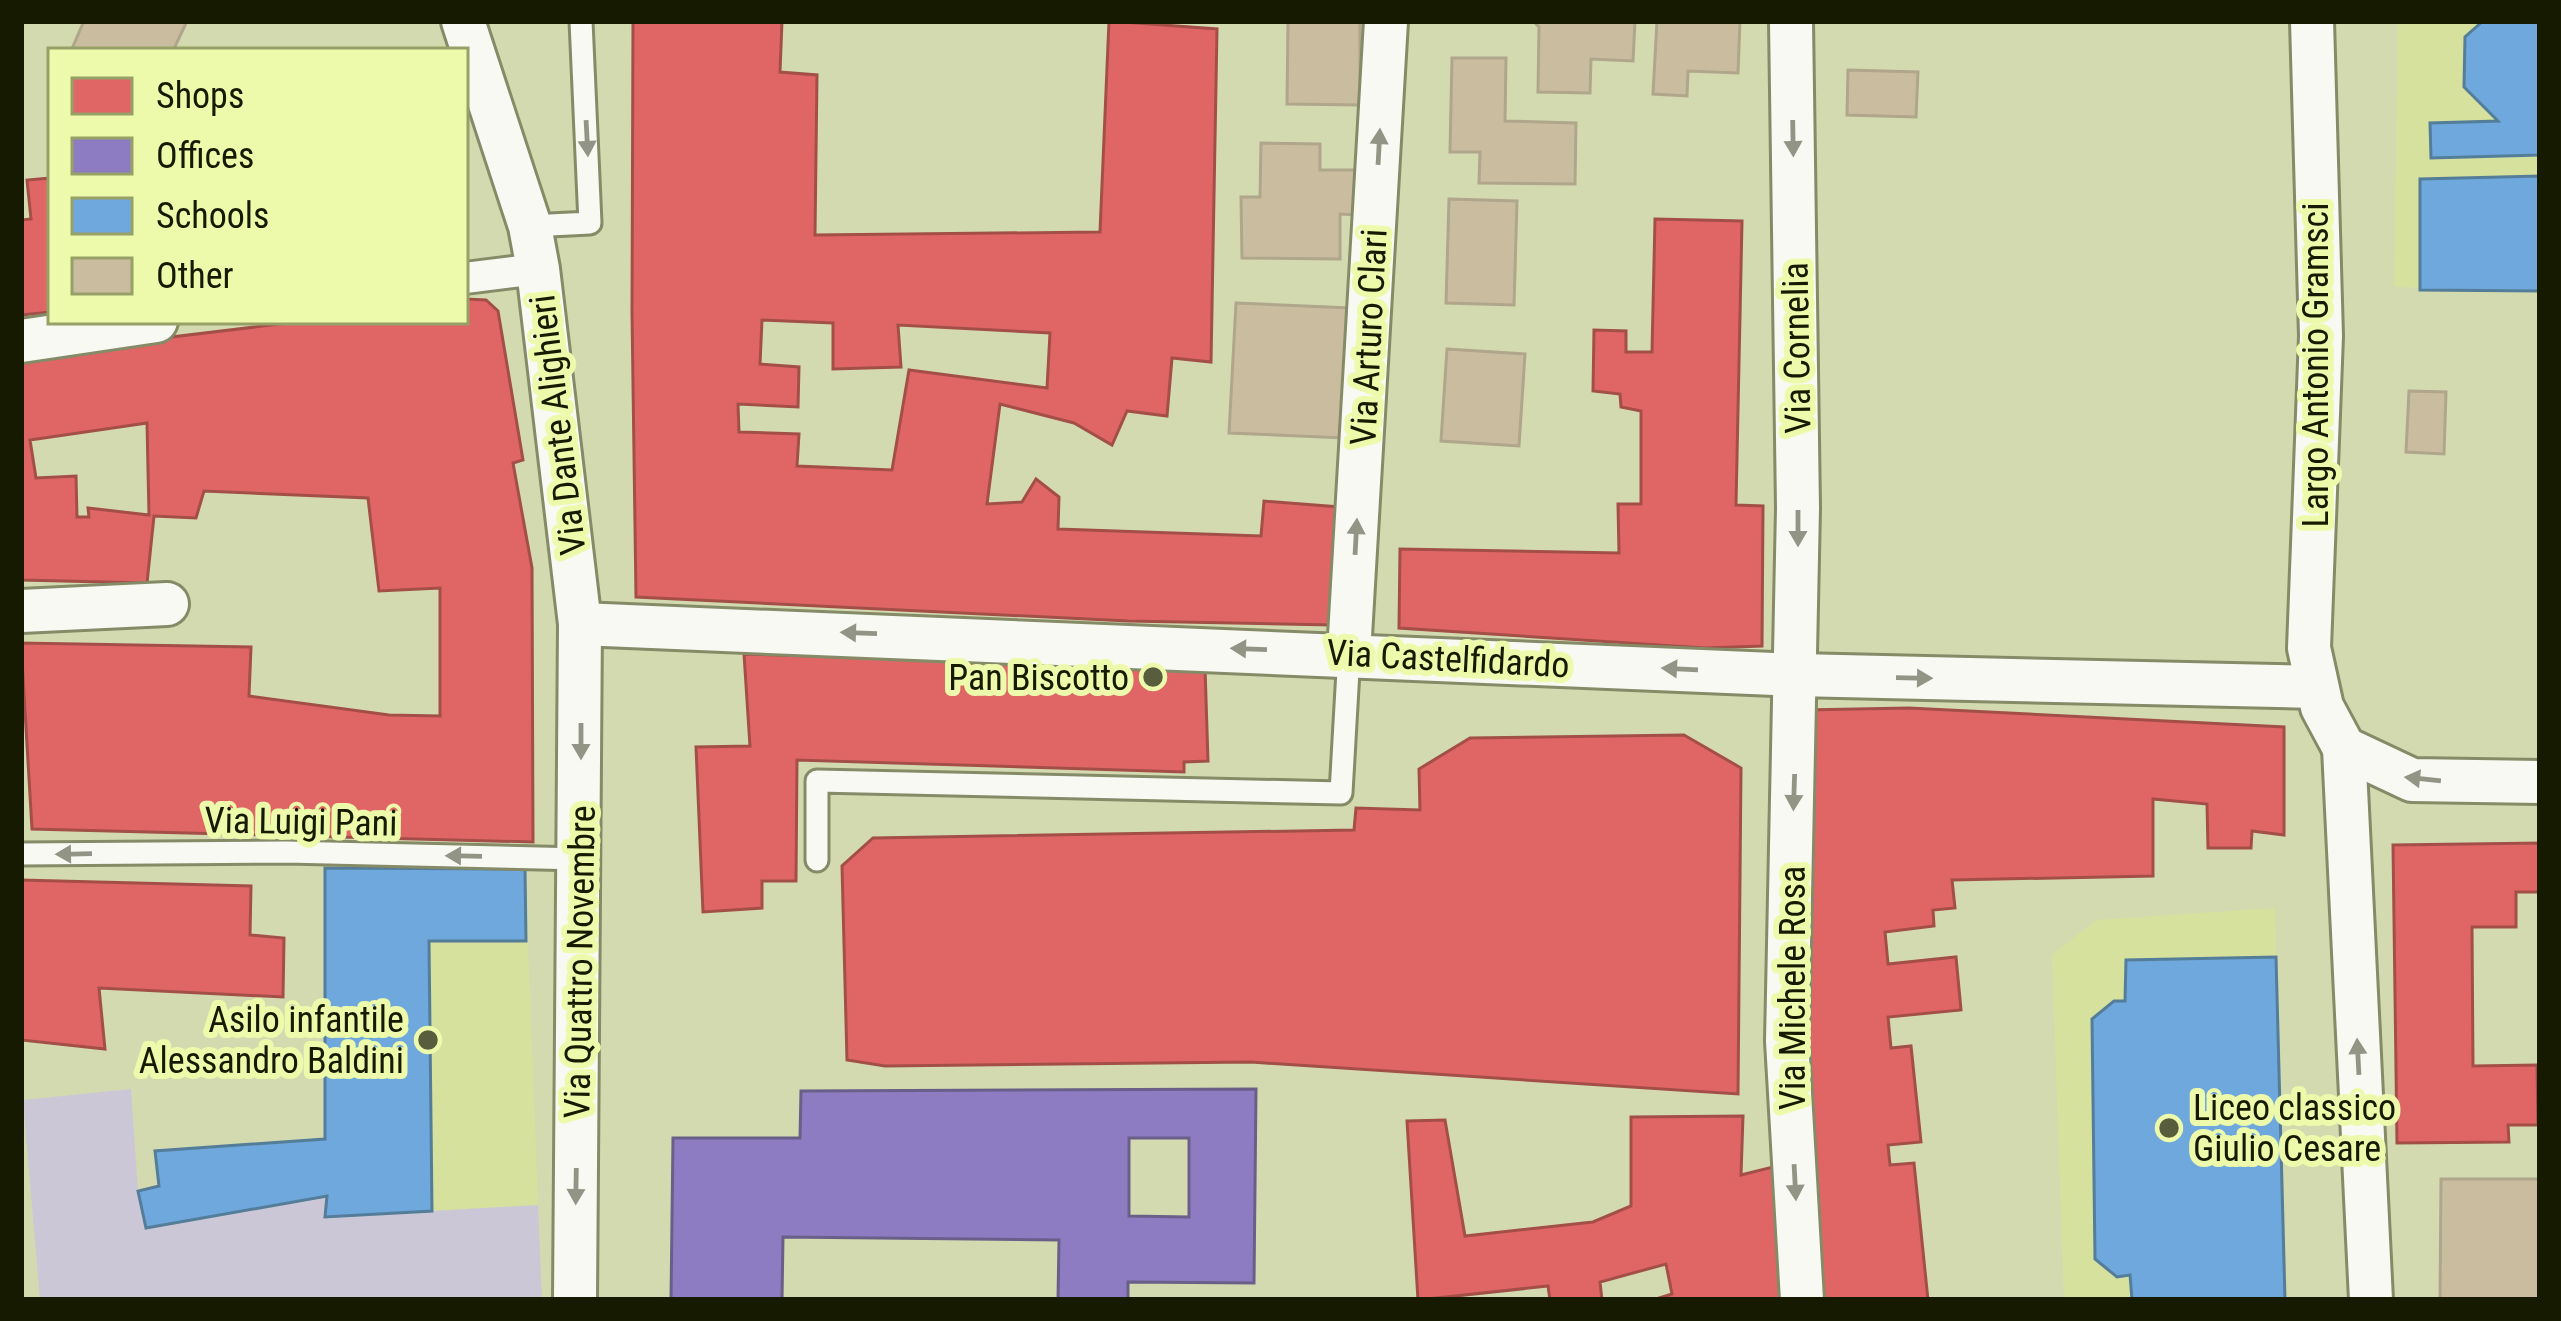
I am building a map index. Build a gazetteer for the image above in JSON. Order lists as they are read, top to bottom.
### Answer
{
  "streets": {
    "street": [
      "Via Arturo Clari",
      "Via Cornelia",
      "Largo Antonio Gramsci",
      "Via Dante Alighieri",
      "Via Castelfidardo",
      "Via Quattro Novembre",
      "Via Michele Rosa"
    ],
    "lane": ["Via Luigi Pani"]
  },
  "crossings": [
    ["Via Arturo Clari", "Via Castelfidardo"],
    ["Via Cornelia", "Via Castelfidardo"],
    ["Via Cornelia", "Via Michele Rosa"],
    ["Largo Antonio Gramsci", "Via Castelfidardo"],
    ["Via Dante Alighieri", "Via Castelfidardo"],
    ["Via Dante Alighieri", "Via Quattro Novembre"],
    ["Via Castelfidardo", "Via Quattro Novembre"],
    ["Via Castelfidardo", "Via Michele Rosa"],
    ["Via Luigi Pani", "Via Quattro Novembre"]
  ],
  "one_way": [
    "Via Arturo Clari",
    "Via Cornelia",
    "Via Luigi Pani",
    "Via Quattro Novembre",
    "Via Michele Rosa"
  ],
  "places": ["Pan Biscotto", "Asilo infantile Alessandro Baldini", "Liceo classico Giulio Cesare"],
  "legend": [
    "Shops",
    "Offices",
    "Schools",
    "Other"
  ]
}
